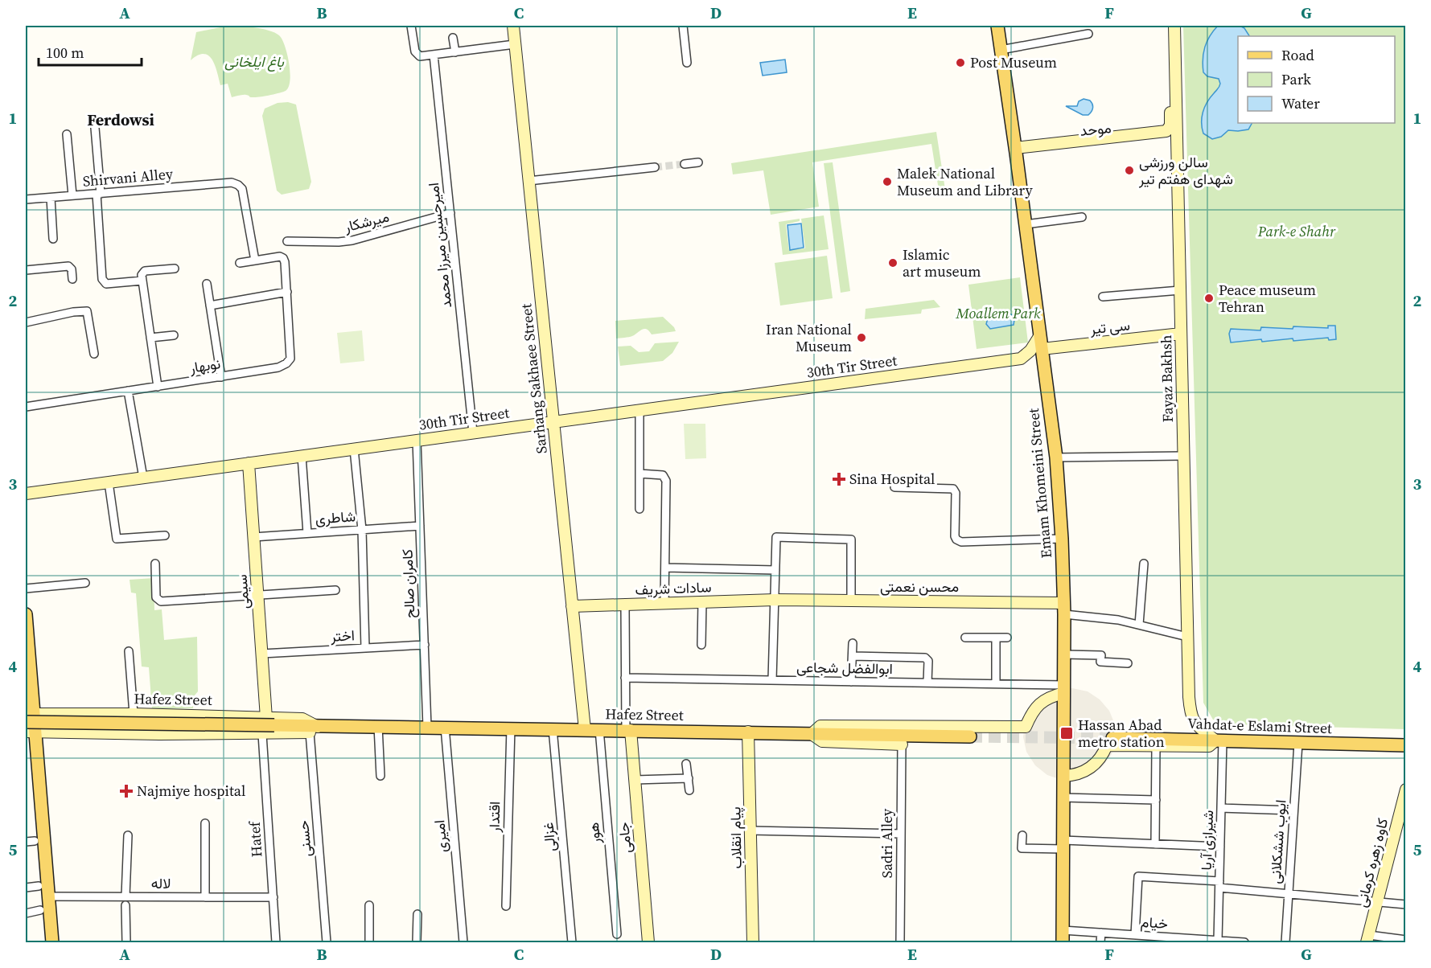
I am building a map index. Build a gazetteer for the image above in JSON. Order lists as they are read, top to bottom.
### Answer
{
  "streets": {
    "main road": ["Emam Khomeini Street", "Hafez Street", "Vahdat-e Eslami Street"],
    "street": [
      "موحد",
      "Shirvani Alley",
      "میرشکار",
      "امیرحسین میرزا محمد",
      "سی تیر",
      "نوبهار",
      "30th Tir Street",
      "Sarhang Sakhaee Street",
      "Fayaz Bakhsh",
      "شاطری",
      "کامران صالح",
      "محسن نعمتی",
      "سادات شریف",
      "سیمی",
      "اختر",
      "ابوالفضل شجاعی",
      "اقتدار",
      "هور",
      "امیری",
      "غزالی",
      "جامی",
      "پیام انقلاب",
      "حسنی",
      "Hatef",
      "شیرازی آریا",
      "ایوب ششکلانی",
      "Sadri Alley",
      "کاوه زهره کرمانی",
      "لاله",
      "خیام"
    ]
  },
  "crossings": [
    ["موحد", "Fayaz Bakhsh"],
    ["موحد", "Emam Khomeini Street"],
    ["Shirvani Alley", "نوبهار"],
    ["میرشکار", "امیرحسین میرزا محمد"],
    ["امیرحسین میرزا محمد", "30th Tir Street"],
    ["سی تیر", "Fayaz Bakhsh"],
    ["سی تیر", "Emam Khomeini Street"],
    ["30th Tir Street", "Sarhang Sakhaee Street"],
    ["30th Tir Street", "Emam Khomeini Street"],
    ["30th Tir Street", "کامران صالح"],
    ["30th Tir Street", "سیمی"],
    ["Sarhang Sakhaee Street", "سادات شریف"],
    ["Sarhang Sakhaee Street", "Hafez Street"],
    ["Fayaz Bakhsh", "Vahdat-e Eslami Street"],
    ["Fayaz Bakhsh", "شیرازی آریا"],
    ["Emam Khomeini Street", "محسن نعمتی"],
    ["Emam Khomeini Street", "ابوالفضل شجاعی"],
    ["Emam Khomeini Street", "خیام"],
    ["شاطری", "کامران صالح"],
    ["شاطری", "سیمی"],
    ["کامران صالح", "اختر"],
    ["کامران صالح", "Hafez Street"],
    ["محسن نعمتی", "سادات شریف"],
    ["سیمی", "اختر"],
    ["سیمی", "Hafez Street"],
    ["Hafez Street", "اقتدار"],
    ["Hafez Street", "هور"],
    ["Hafez Street", "امیری"],
    ["Hafez Street", "غزالی"],
    ["Hafez Street", "جامی"],
    ["Hafez Street", "پیام انقلاب"],
    ["Hafez Street", "حسنی"],
    ["Hafez Street", "Hatef"],
    ["Vahdat-e Eslami Street", "شیرازی آریا"],
    ["Vahdat-e Eslami Street", "ایوب ششکلانی"],
    ["Hatef", "لاله"],
    ["شیرازی آریا", "خیام"]
  ],
  "districts": ["Ferdowsi"],
  "parks": ["باغ ایلخانی", "Park-e Shahr", "Moallem Park"],
  "places": {
    "other": [
      "Post Museum",
      "سالن ورزشی شهدای هفتم تیر",
      "Malek National Museum and Library",
      "Islamic art museum",
      "Peace museum Tehran",
      "Iran National Museum"
    ],
    "health": ["Sina Hospital", "Najmiye hospital"],
    "transit": ["Hassan Abad metro station"]
  },
  "legend": ["Road", "Park", "Water"],
  "scale_bar": "100 m",
  "grid": {
    "columns": [
      "A",
      "B",
      "C",
      "D",
      "E",
      "F",
      "G"
    ],
    "rows": [
      "1",
      "2",
      "3",
      "4",
      "5"
    ]
  }
}
